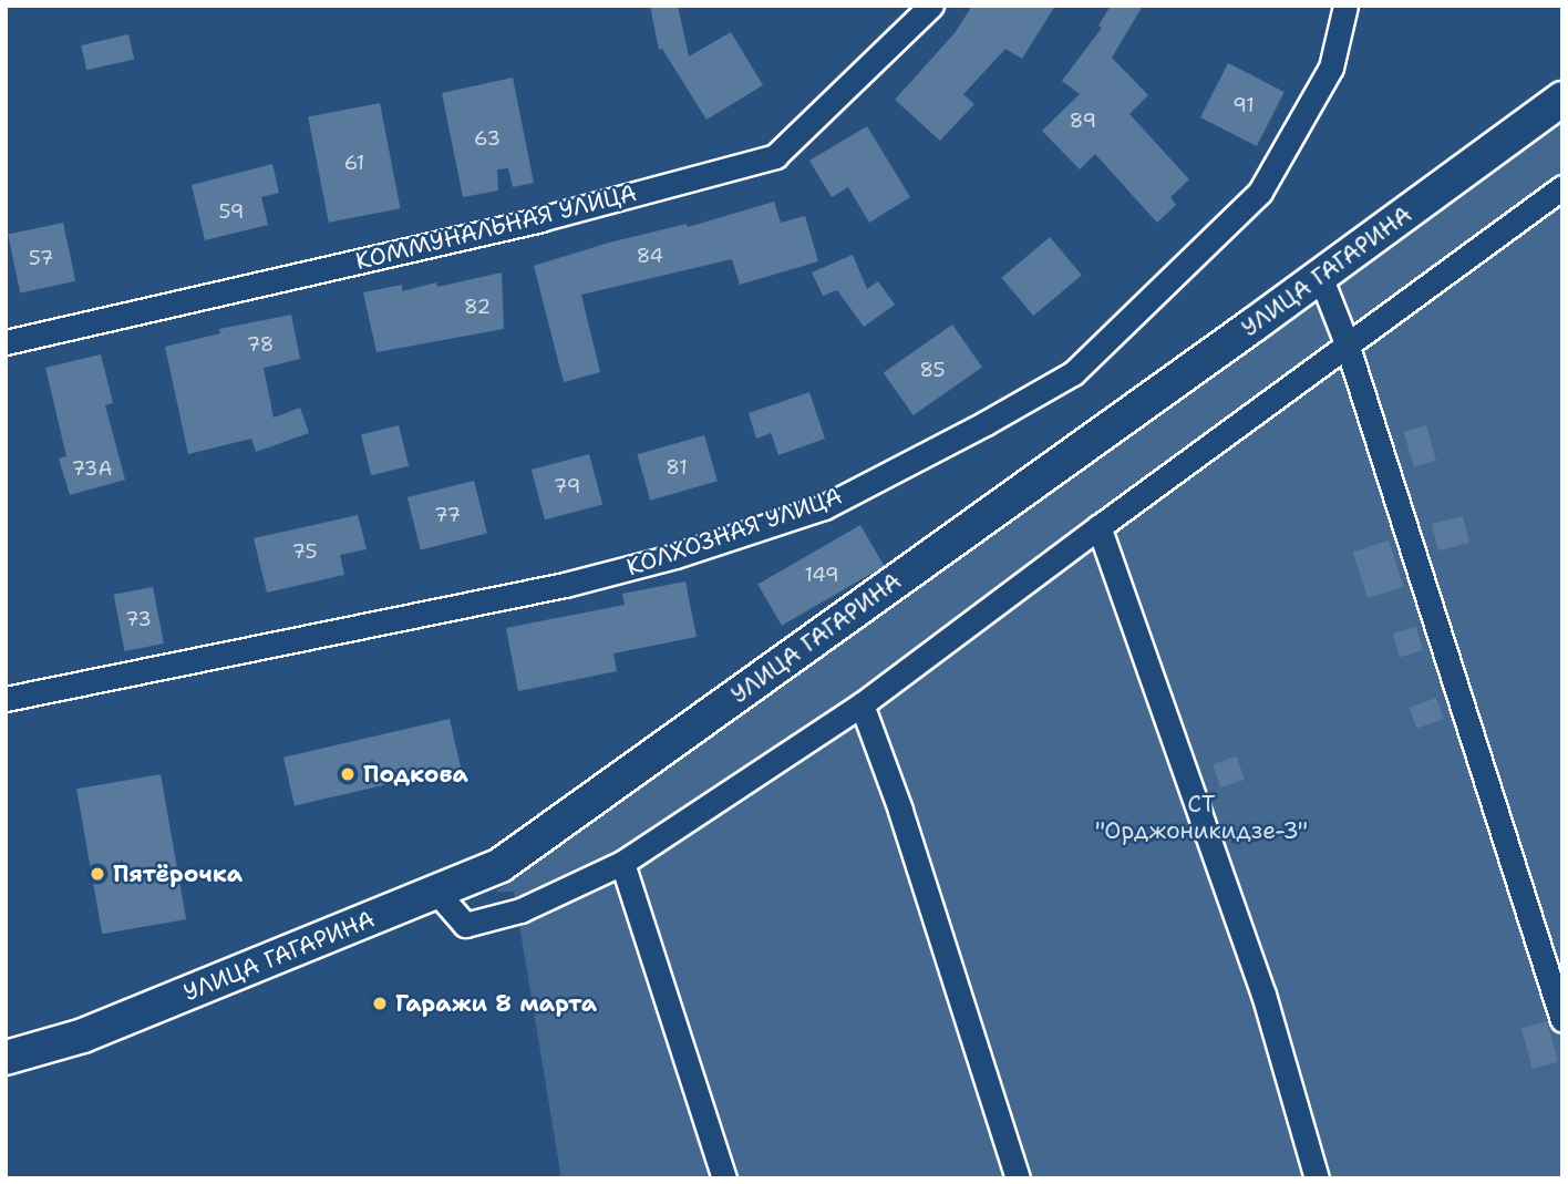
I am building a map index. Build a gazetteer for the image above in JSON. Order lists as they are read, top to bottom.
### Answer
{
  "streets": {
    "main road": ["УЛИЦА ГАГАРИНА"],
    "street": ["КОММУНАЛЬНАЯ УЛИЦА", "КОЛХОЗНАЯ УЛИЦА"]
  },
  "parks": ["СТ \"Орджоникидзе-3\""],
  "places": ["Подкова", "Пятёрочка", "Гаражи 8 марта"],
  "house_numbers": [
    "91",
    "89",
    "63",
    "61",
    "59",
    "84",
    "57",
    "82",
    "78",
    "85",
    "81",
    "73А",
    "79",
    "77",
    "75",
    "149",
    "73"
  ]
}
